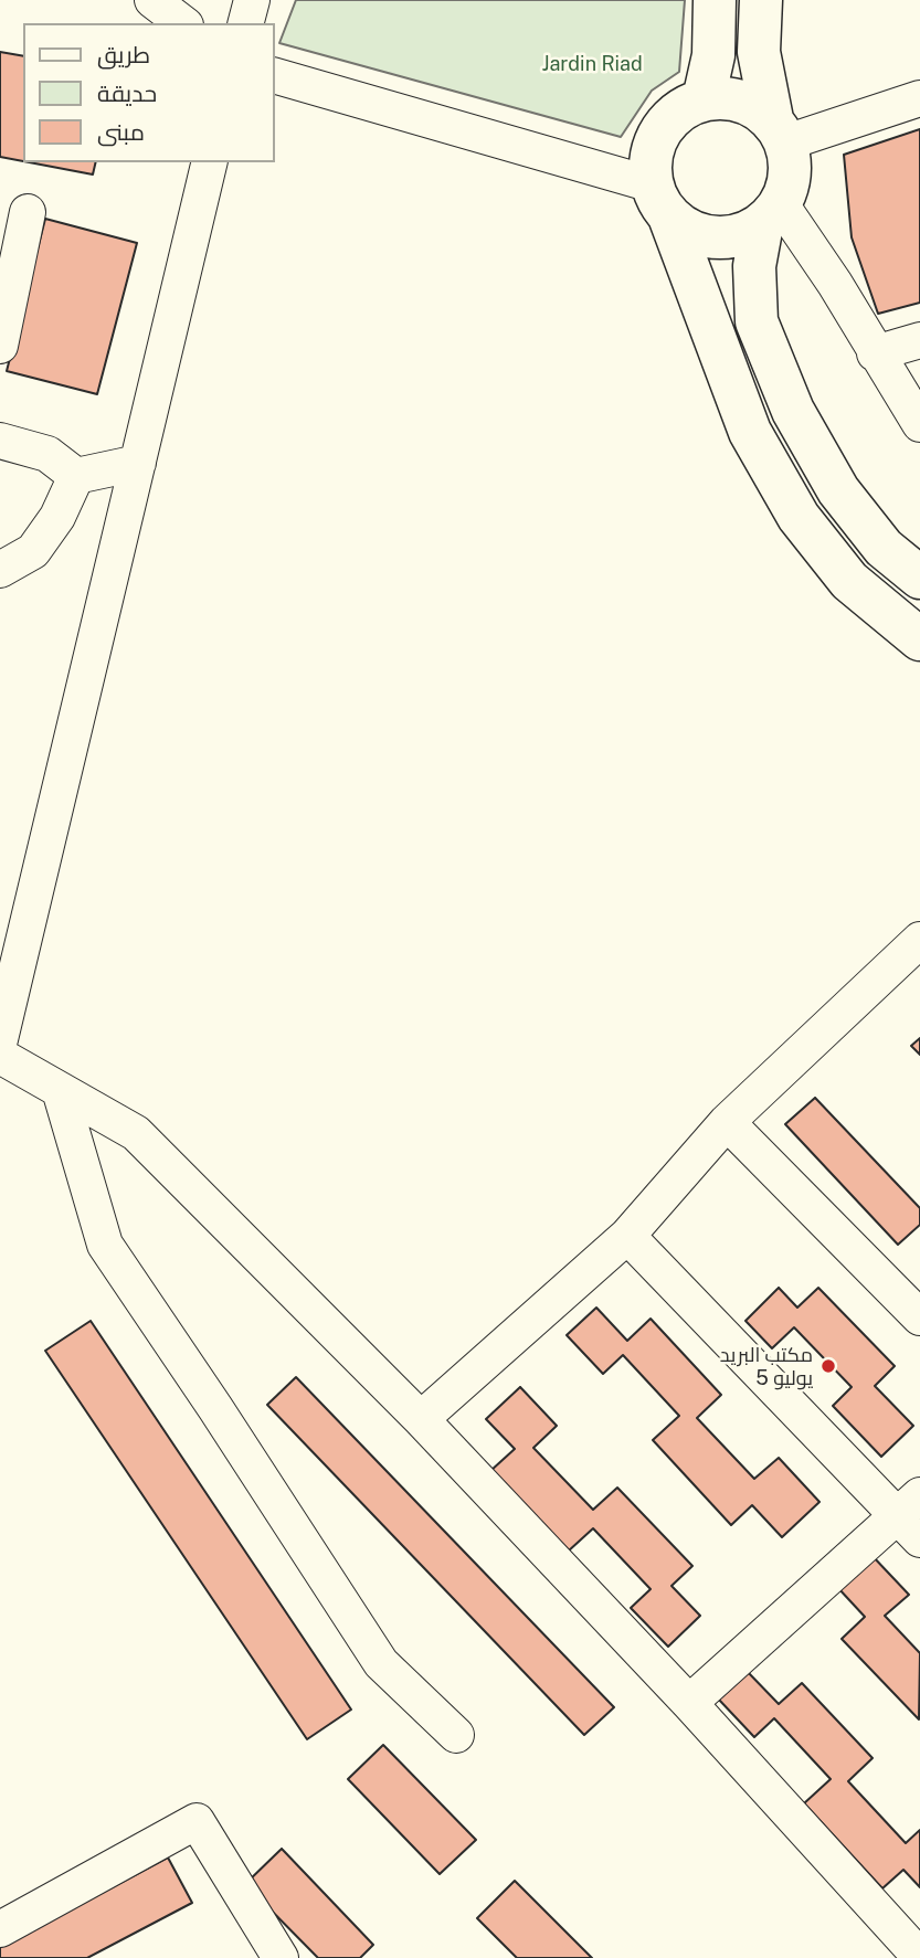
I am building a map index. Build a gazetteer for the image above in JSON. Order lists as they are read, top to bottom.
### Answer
{
  "parks": ["Jardin Riad"],
  "places": ["مكتب البريد 5 يوليو"],
  "legend": ["طريق", "حديقة", "مبنى"]
}
